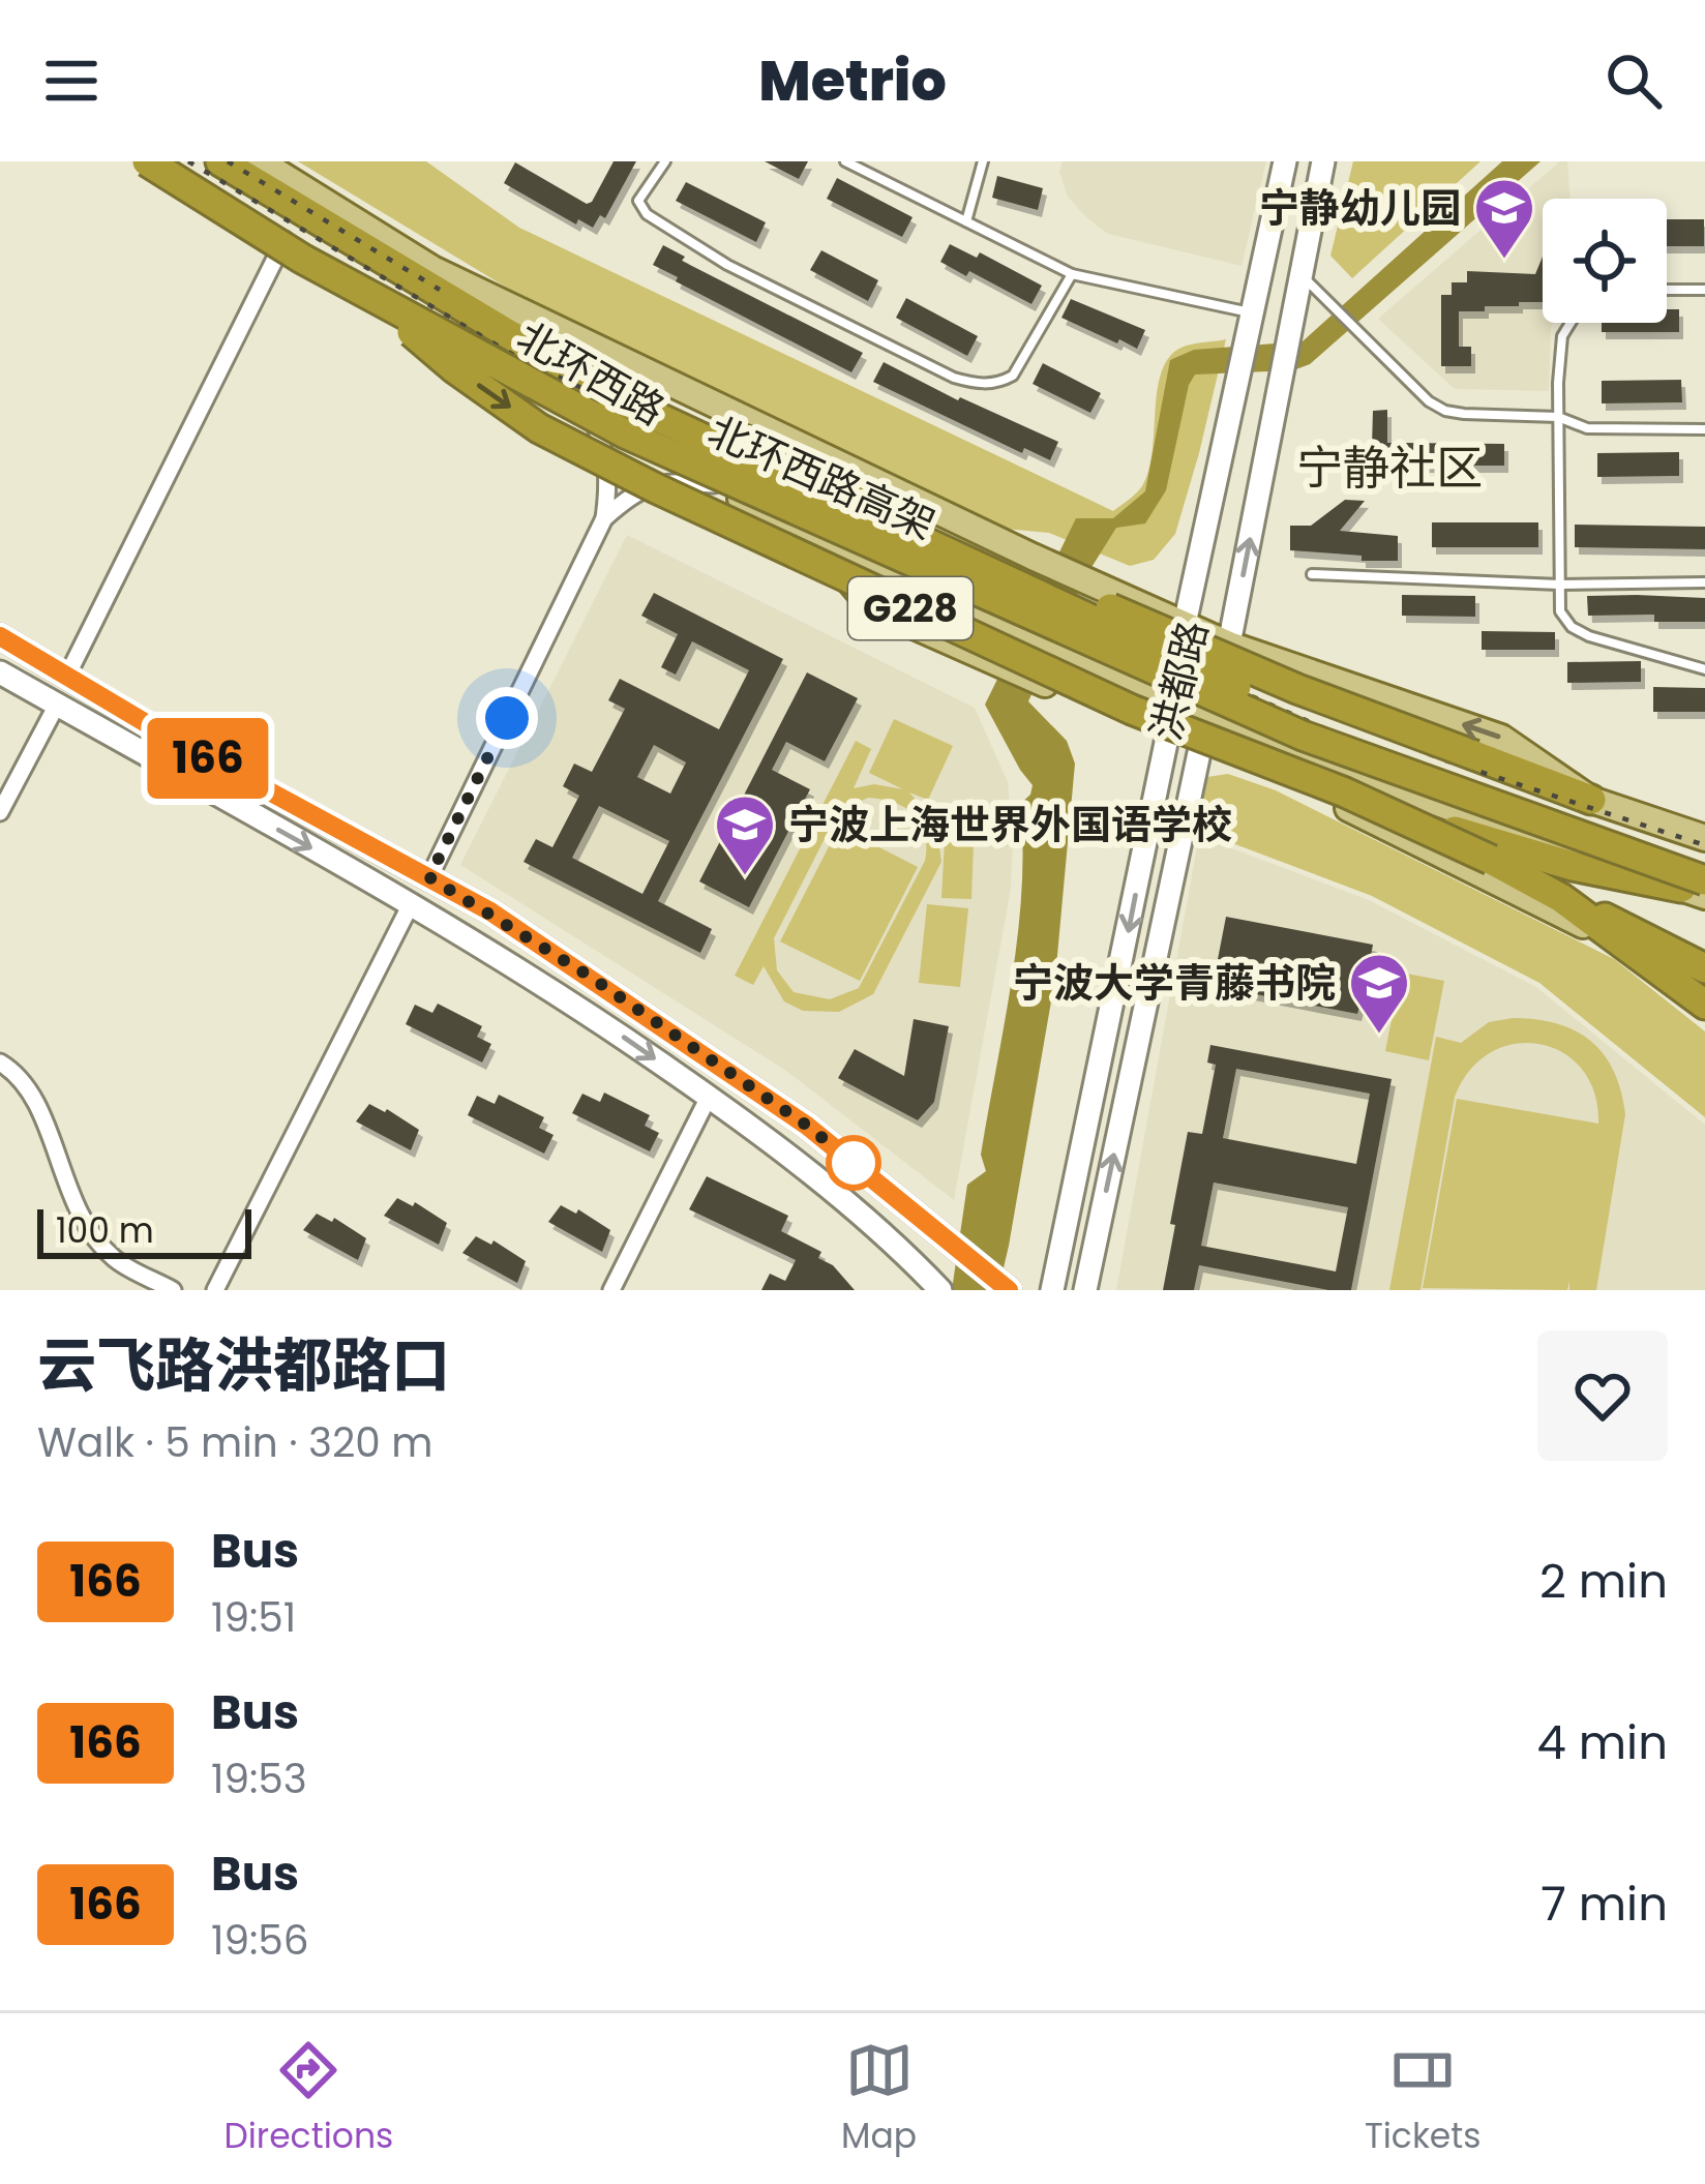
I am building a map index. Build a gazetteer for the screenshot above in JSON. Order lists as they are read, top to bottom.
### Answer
{
  "streets": {
    "highway": ["北环西路高架", "G228"],
    "main road": ["北环西路", "洪都路"]
  },
  "crossings": [
    ["北环西路", "北环西路高架"],
    ["北环西路", "G228"],
    ["北环西路", "洪都路"],
    ["北环西路高架", "G228"]
  ],
  "districts": ["宁静社区"],
  "places": {
    "school or university": ["宁静幼儿园", "宁波上海世界外国语学校", "宁波大学青藤书院"]
  },
  "lines": ["bus line 166"],
  "scale_bar": "100 m",
  "page": {
    "header": "Metrio",
    "on_map": "166",
    "scale": "100 m",
    "heading": ["云飞路洪都路口", "Walk · 5 min · 320 m"],
    "list": [
      {
        "mark": "166",
        "name": "Bus",
        "note": "19:51",
        "value": "2 min"
      },
      {
        "mark": "166",
        "name": "Bus",
        "note": "19:53",
        "value": "4 min"
      },
      {
        "mark": "166",
        "name": "Bus",
        "note": "19:56",
        "value": "7 min"
      }
    ],
    "tabs": ["Directions", "Map", "Tickets"]
  }
}
